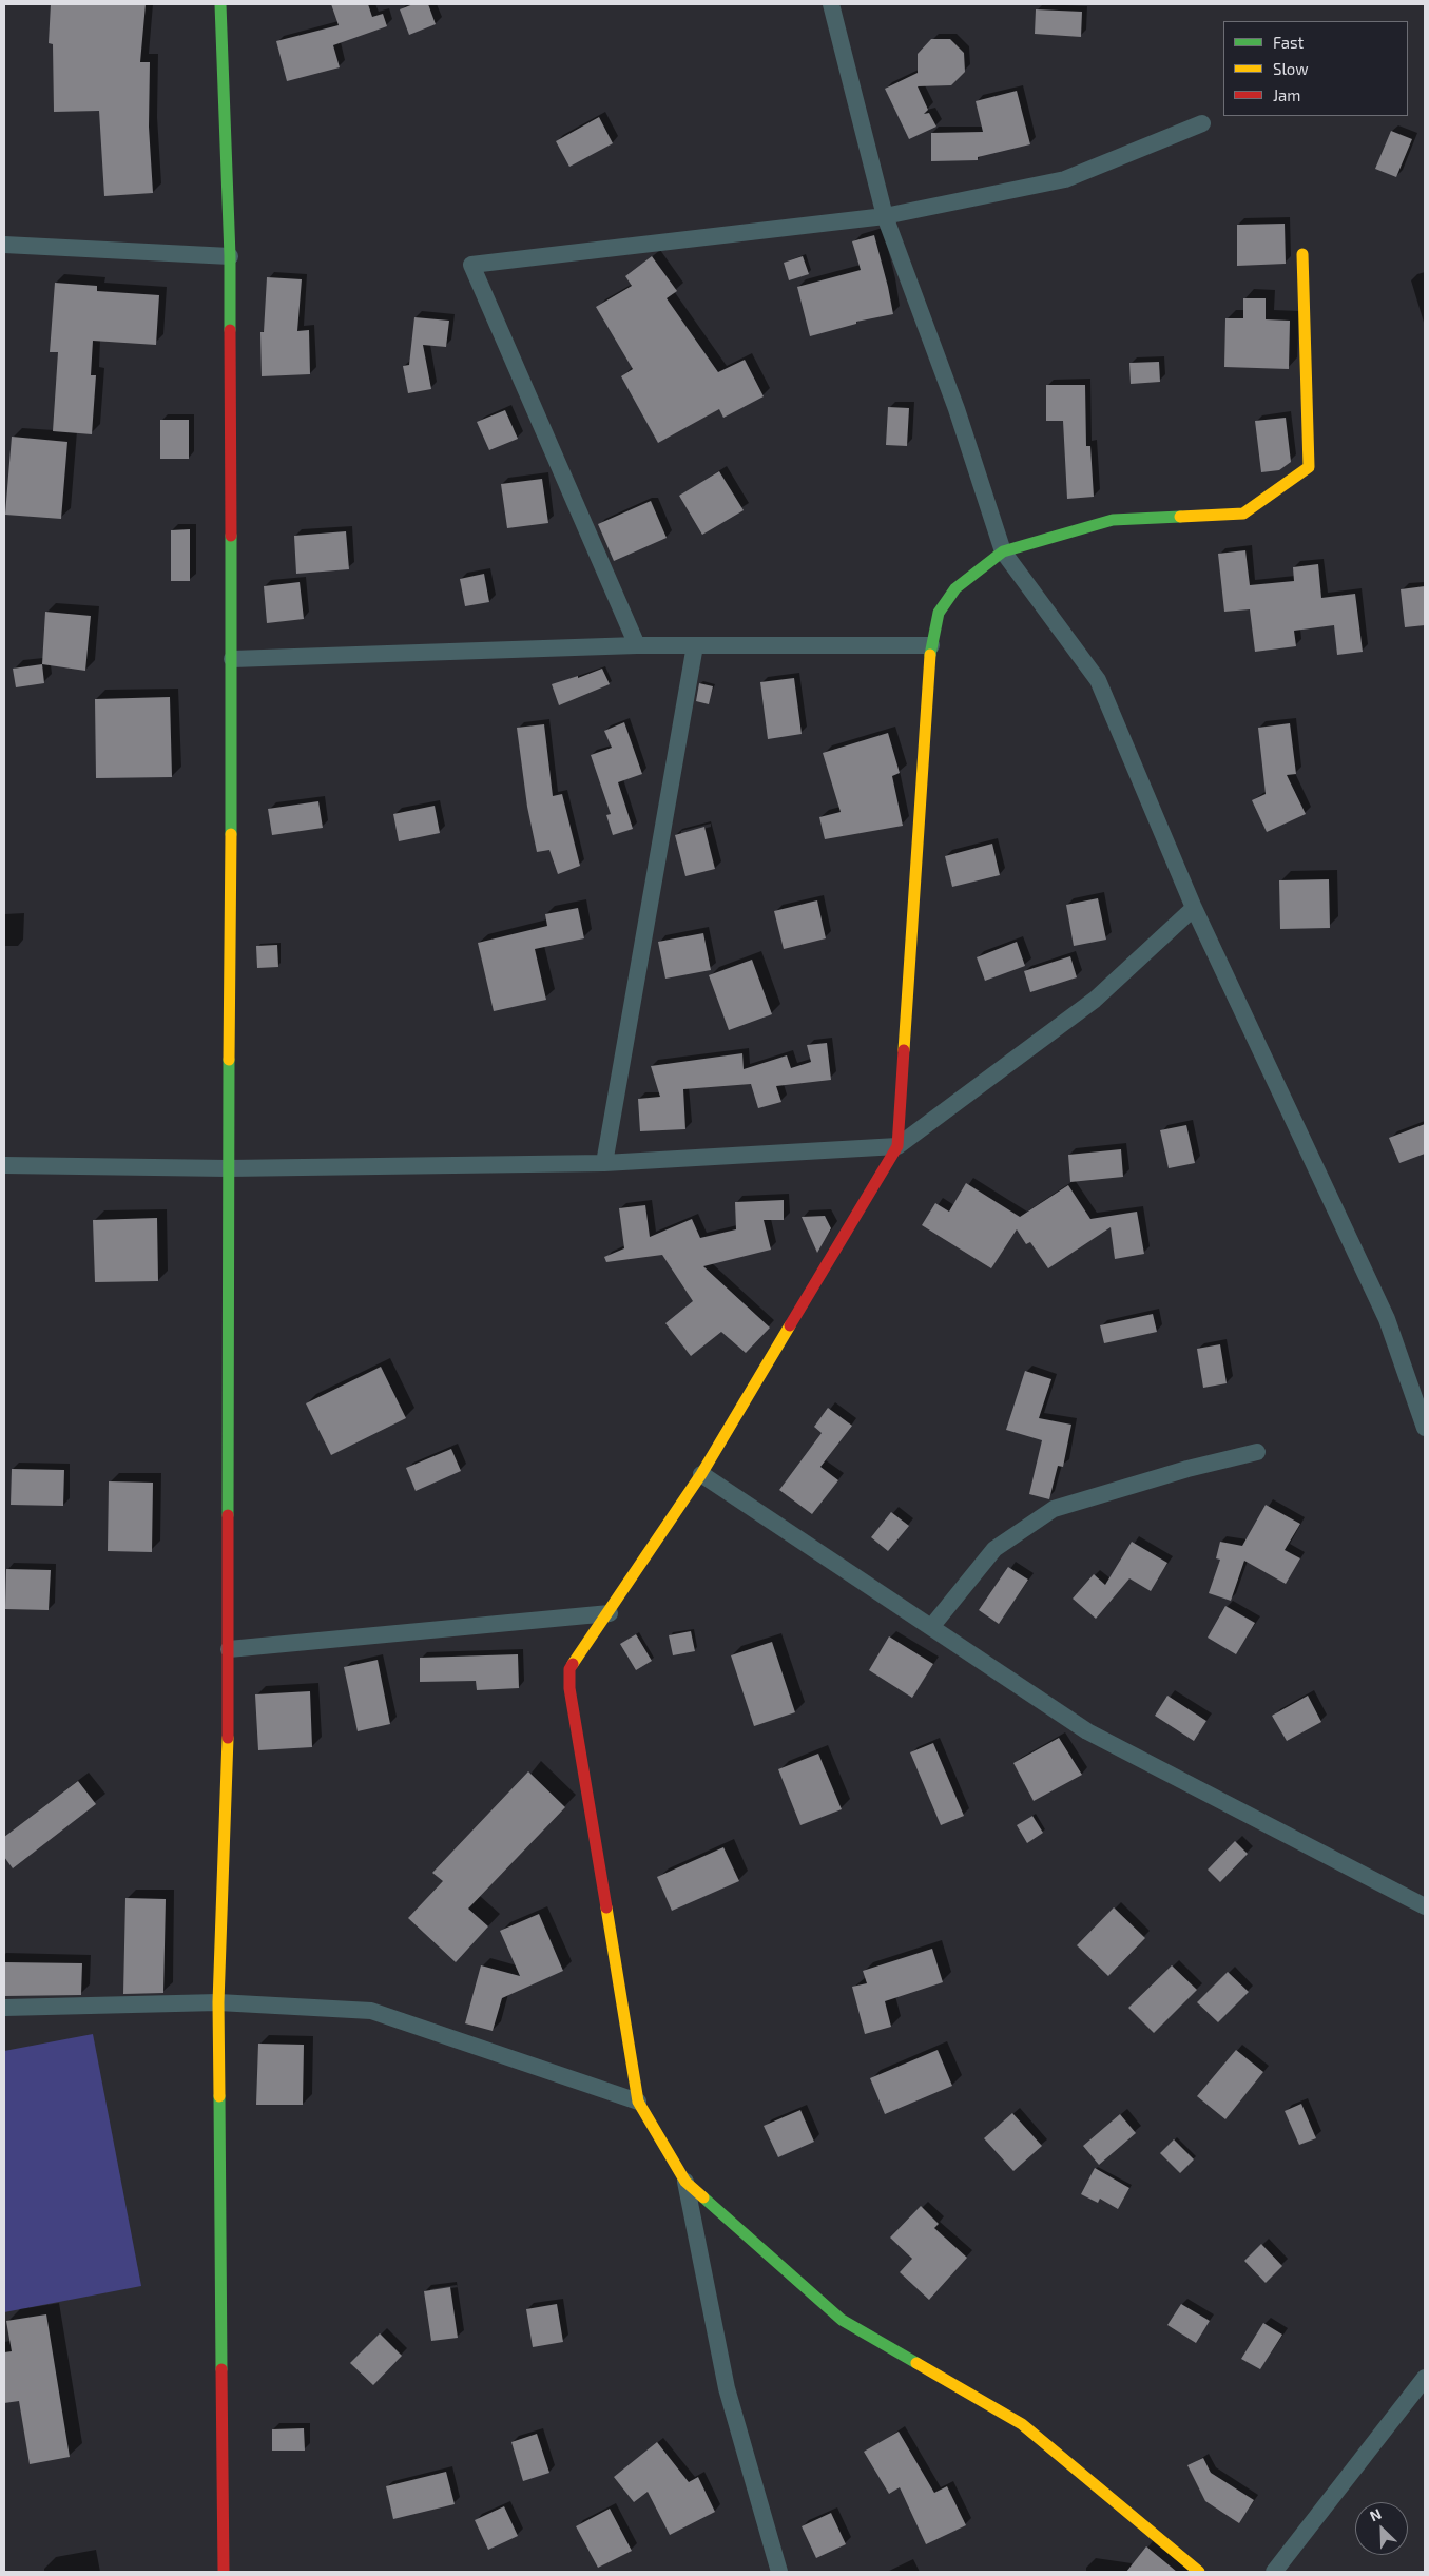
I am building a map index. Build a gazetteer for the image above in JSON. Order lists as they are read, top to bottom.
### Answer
{
  "legend": ["Fast", "Slow", "Jam"],
  "north": "top left"
}
